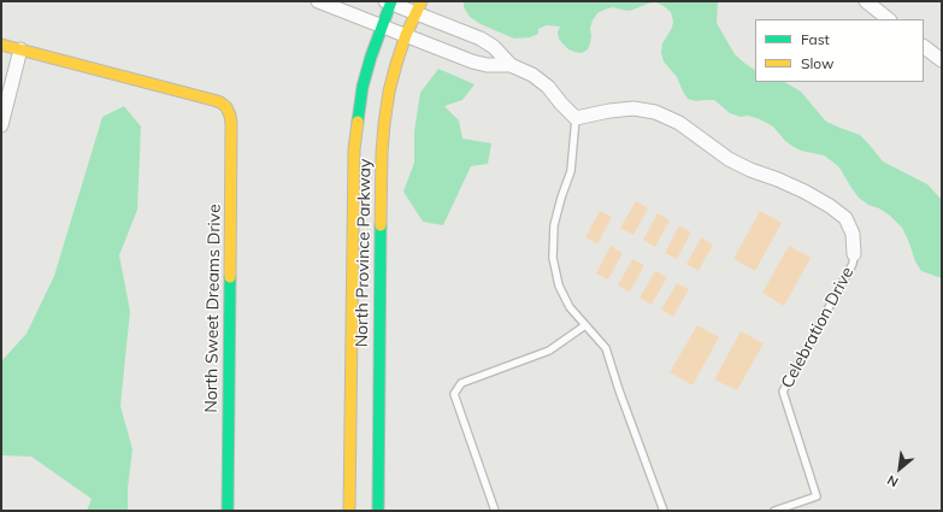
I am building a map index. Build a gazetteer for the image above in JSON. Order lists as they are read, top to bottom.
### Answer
{
  "streets": {
    "street": ["North Province Parkway", "North Sweet Dreams Drive"],
    "lane": ["Celebration Drive"]
  },
  "legend": ["Fast", "Slow"],
  "north": "bottom left"
}
